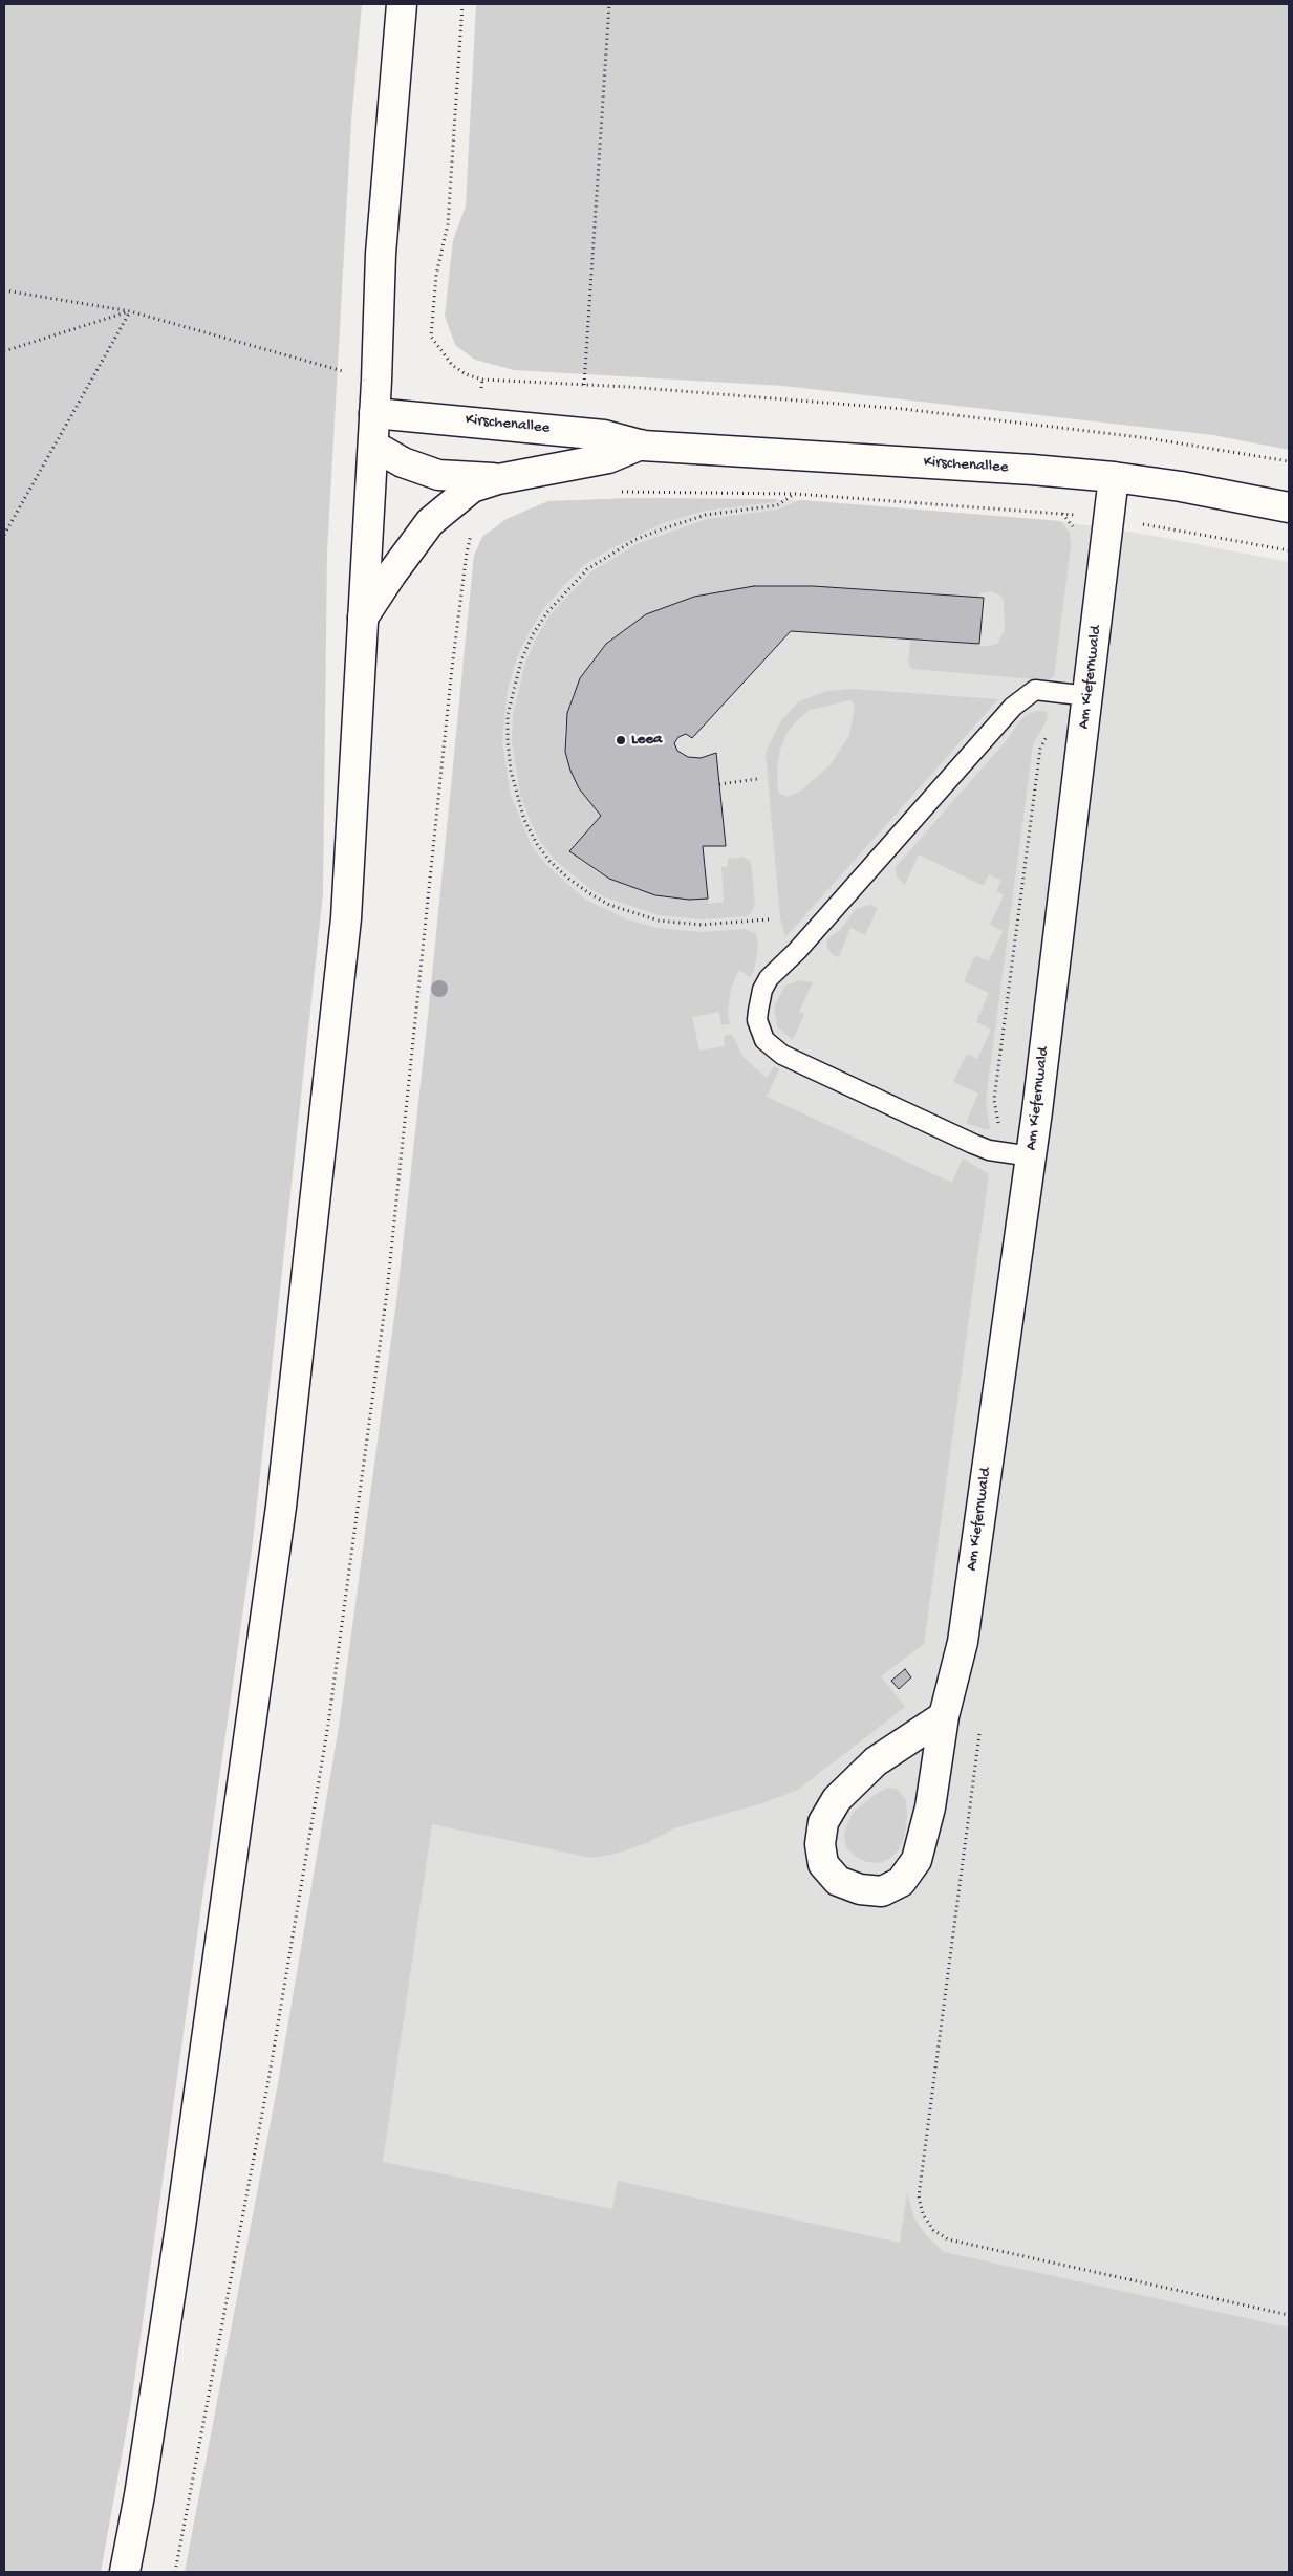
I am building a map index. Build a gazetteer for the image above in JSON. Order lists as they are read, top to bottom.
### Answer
{
  "streets": {
    "street": ["Kirschenallee", "Am Kiefernwald"]
  },
  "crossings": [
    ["Kirschenallee", "Am Kiefernwald"]
  ],
  "places": ["Leea"]
}
